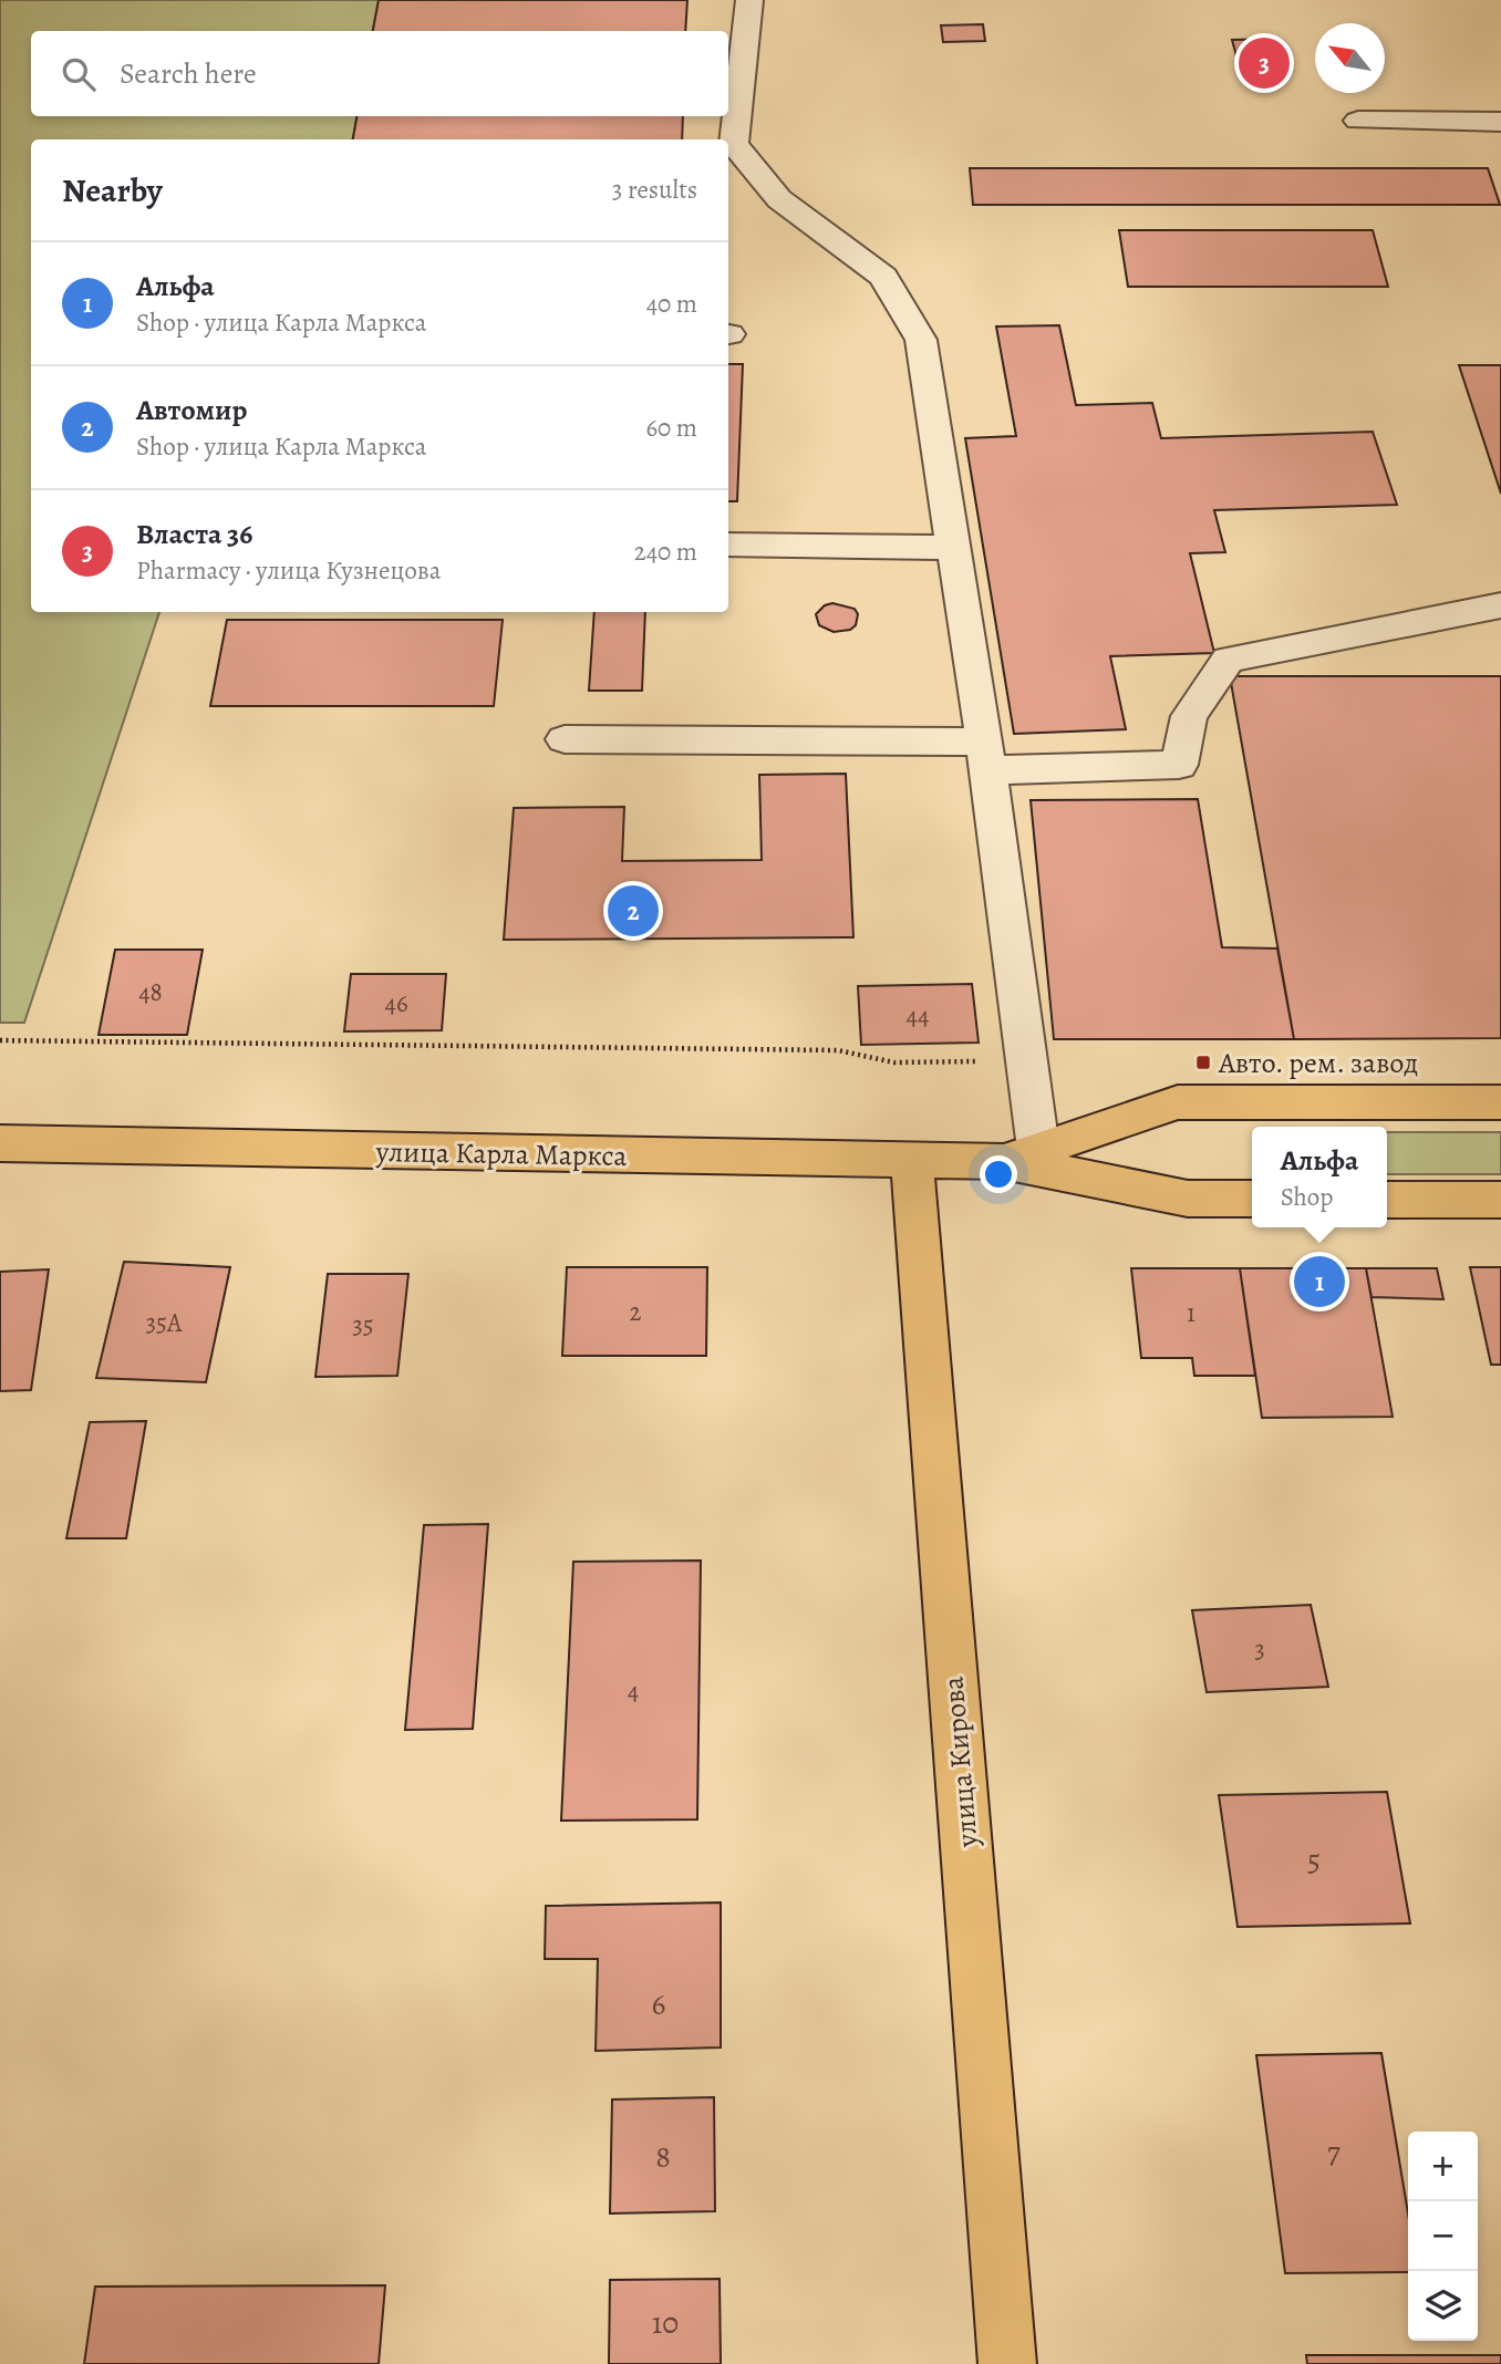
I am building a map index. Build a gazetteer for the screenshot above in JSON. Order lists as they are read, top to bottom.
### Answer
{
  "streets": {
    "main road": ["улица Карла Маркса", "улица Кирова"]
  },
  "crossings": [
    ["улица Карла Маркса", "улица Кирова"]
  ],
  "places": {
    "transit": ["Авто. рем. завод"]
  },
  "house_numbers": [
    "48",
    "46",
    "44",
    "2",
    "1",
    "35А",
    "35",
    "3",
    "4",
    "5",
    "6",
    "7",
    "8",
    "10"
  ],
  "north": "top left",
  "page": {
    "search": "Search here",
    "pins": ["3", "2", "1"],
    "heading": ["Nearby", "3 results"],
    "list": [
      {
        "mark": "1",
        "name": "Альфа",
        "note": "Shop · улица Карла Маркса",
        "value": "40 m"
      },
      {
        "mark": "2",
        "name": "Автомир",
        "note": "Shop · улица Карла Маркса",
        "value": "60 m"
      },
      {
        "mark": "3",
        "name": "Власта 36",
        "note": "Pharmacy · улица Кузнецова",
        "value": "240 m"
      }
    ],
    "popup": ["Альфа", "Shop"],
    "map_buttons": ["+", "−"]
  }
}
